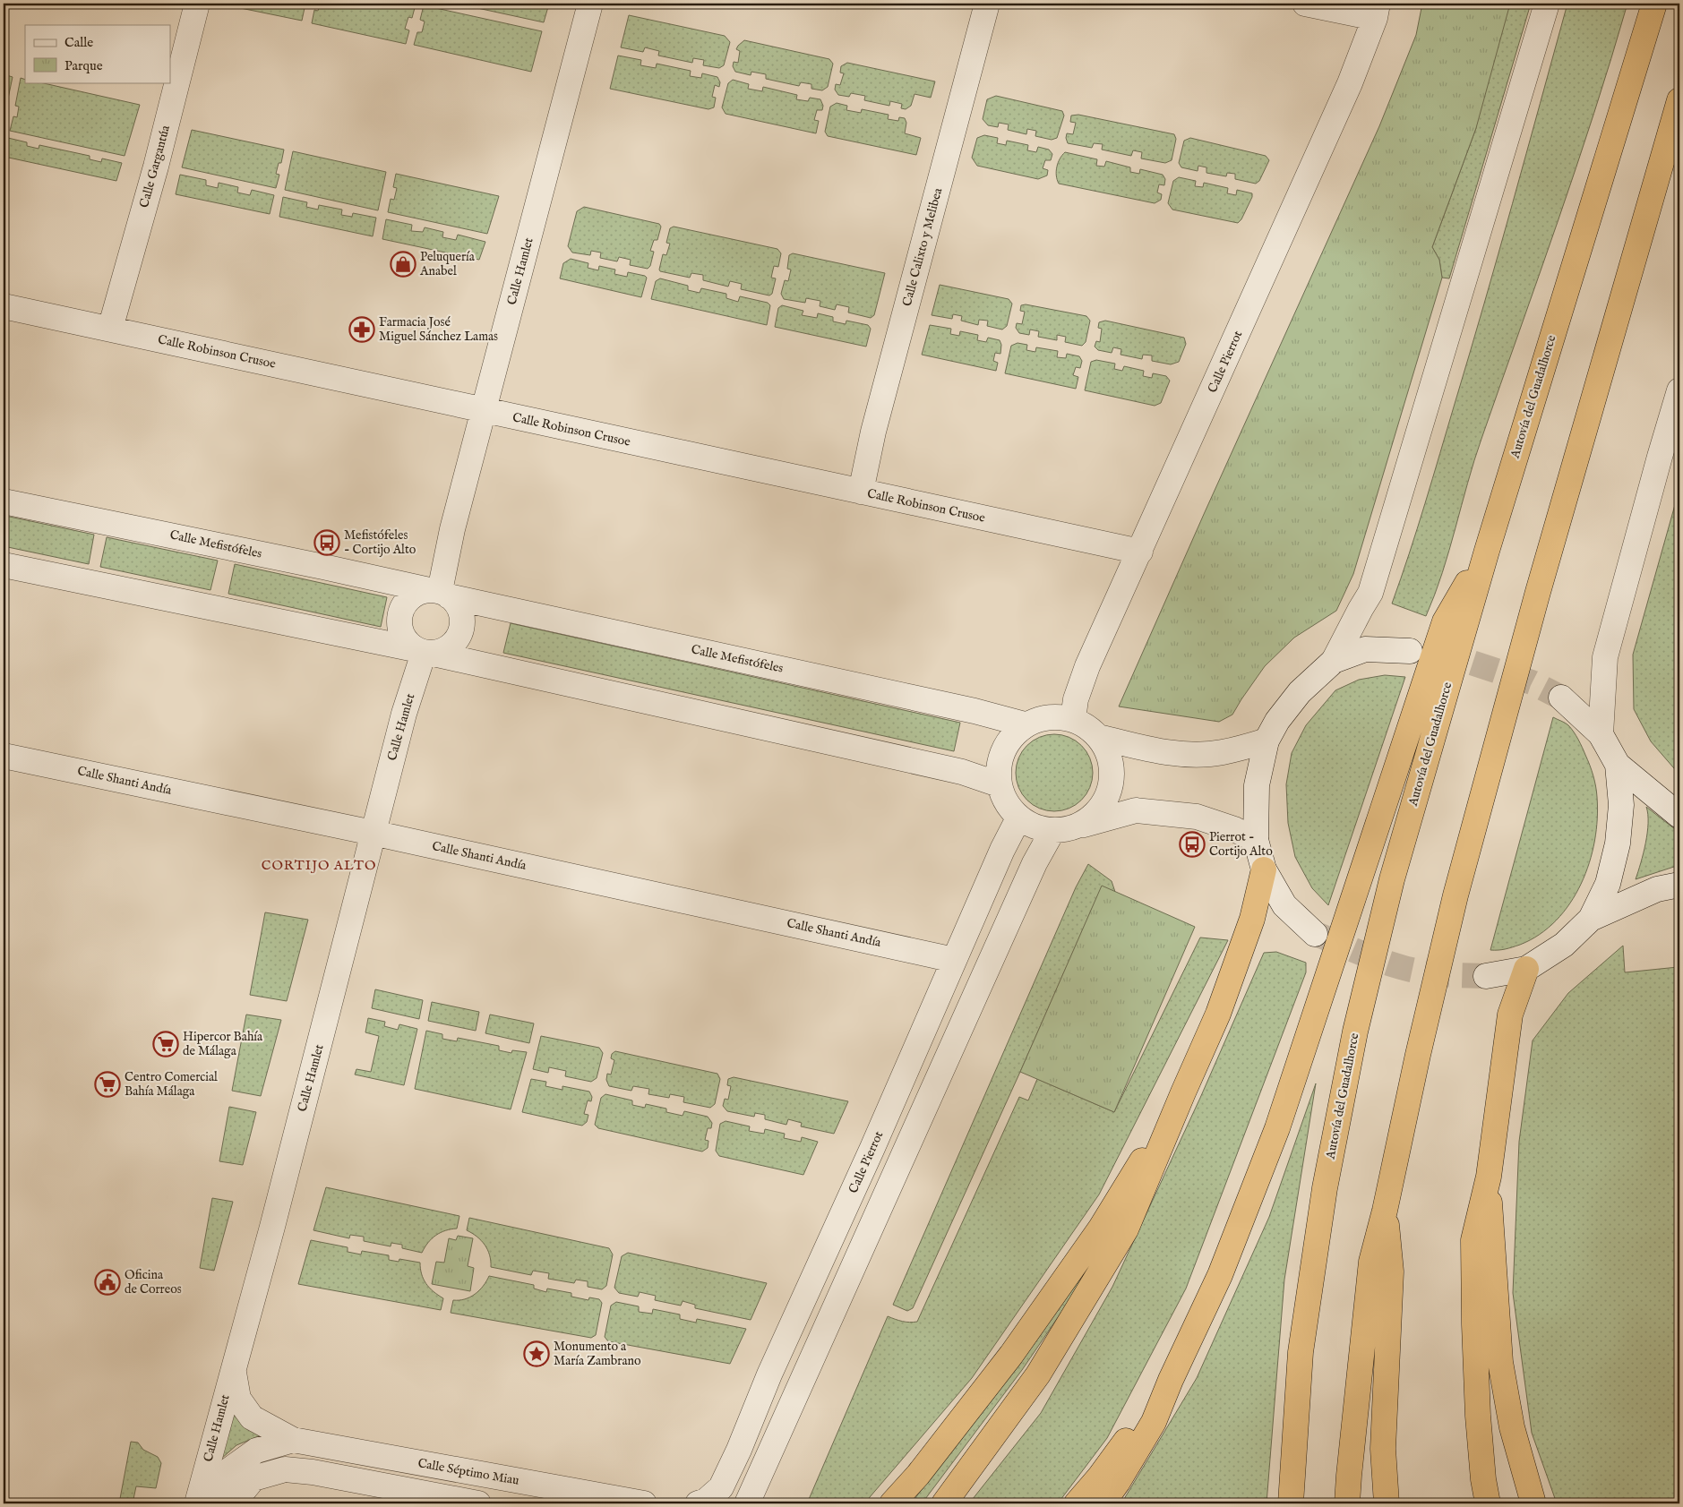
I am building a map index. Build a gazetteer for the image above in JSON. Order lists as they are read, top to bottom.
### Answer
{
  "streets": {
    "highway": ["Autovía del Guadalhorce"],
    "street": [
      "Calle Gargantúa",
      "Calle Calixto y Melibea",
      "Calle Hamlet",
      "Calle Robinson Crusoe",
      "Calle Pierrot",
      "Calle Mefistófeles",
      "Calle Shanti Andía",
      "Calle Séptimo Miau"
    ]
  },
  "crossings": [
    ["Calle Gargantúa", "Calle Robinson Crusoe"],
    ["Calle Calixto y Melibea", "Calle Robinson Crusoe"],
    ["Calle Hamlet", "Calle Robinson Crusoe"],
    ["Calle Hamlet", "Calle Mefistófeles"],
    ["Calle Hamlet", "Calle Shanti Andía"],
    ["Calle Hamlet", "Calle Séptimo Miau"],
    ["Calle Robinson Crusoe", "Calle Pierrot"],
    ["Calle Pierrot", "Calle Mefistófeles"],
    ["Calle Pierrot", "Calle Shanti Andía"]
  ],
  "districts": ["CORTIJO ALTO"],
  "places": {
    "shop": ["Peluquería Anabel"],
    "pharmacy": ["Farmacia José Miguel Sánchez Lamas"],
    "bus stop": ["Mefistófeles - Cortijo Alto", "Pierrot - Cortijo Alto"],
    "supermarket": ["Hipercor Bahía de Málaga", "Centro Comercial Bahía Málaga"],
    "public building": ["Oficina de Correos"],
    "place": ["Monumento a María Zambrano"]
  },
  "legend": ["Calle", "Parque"]
}
